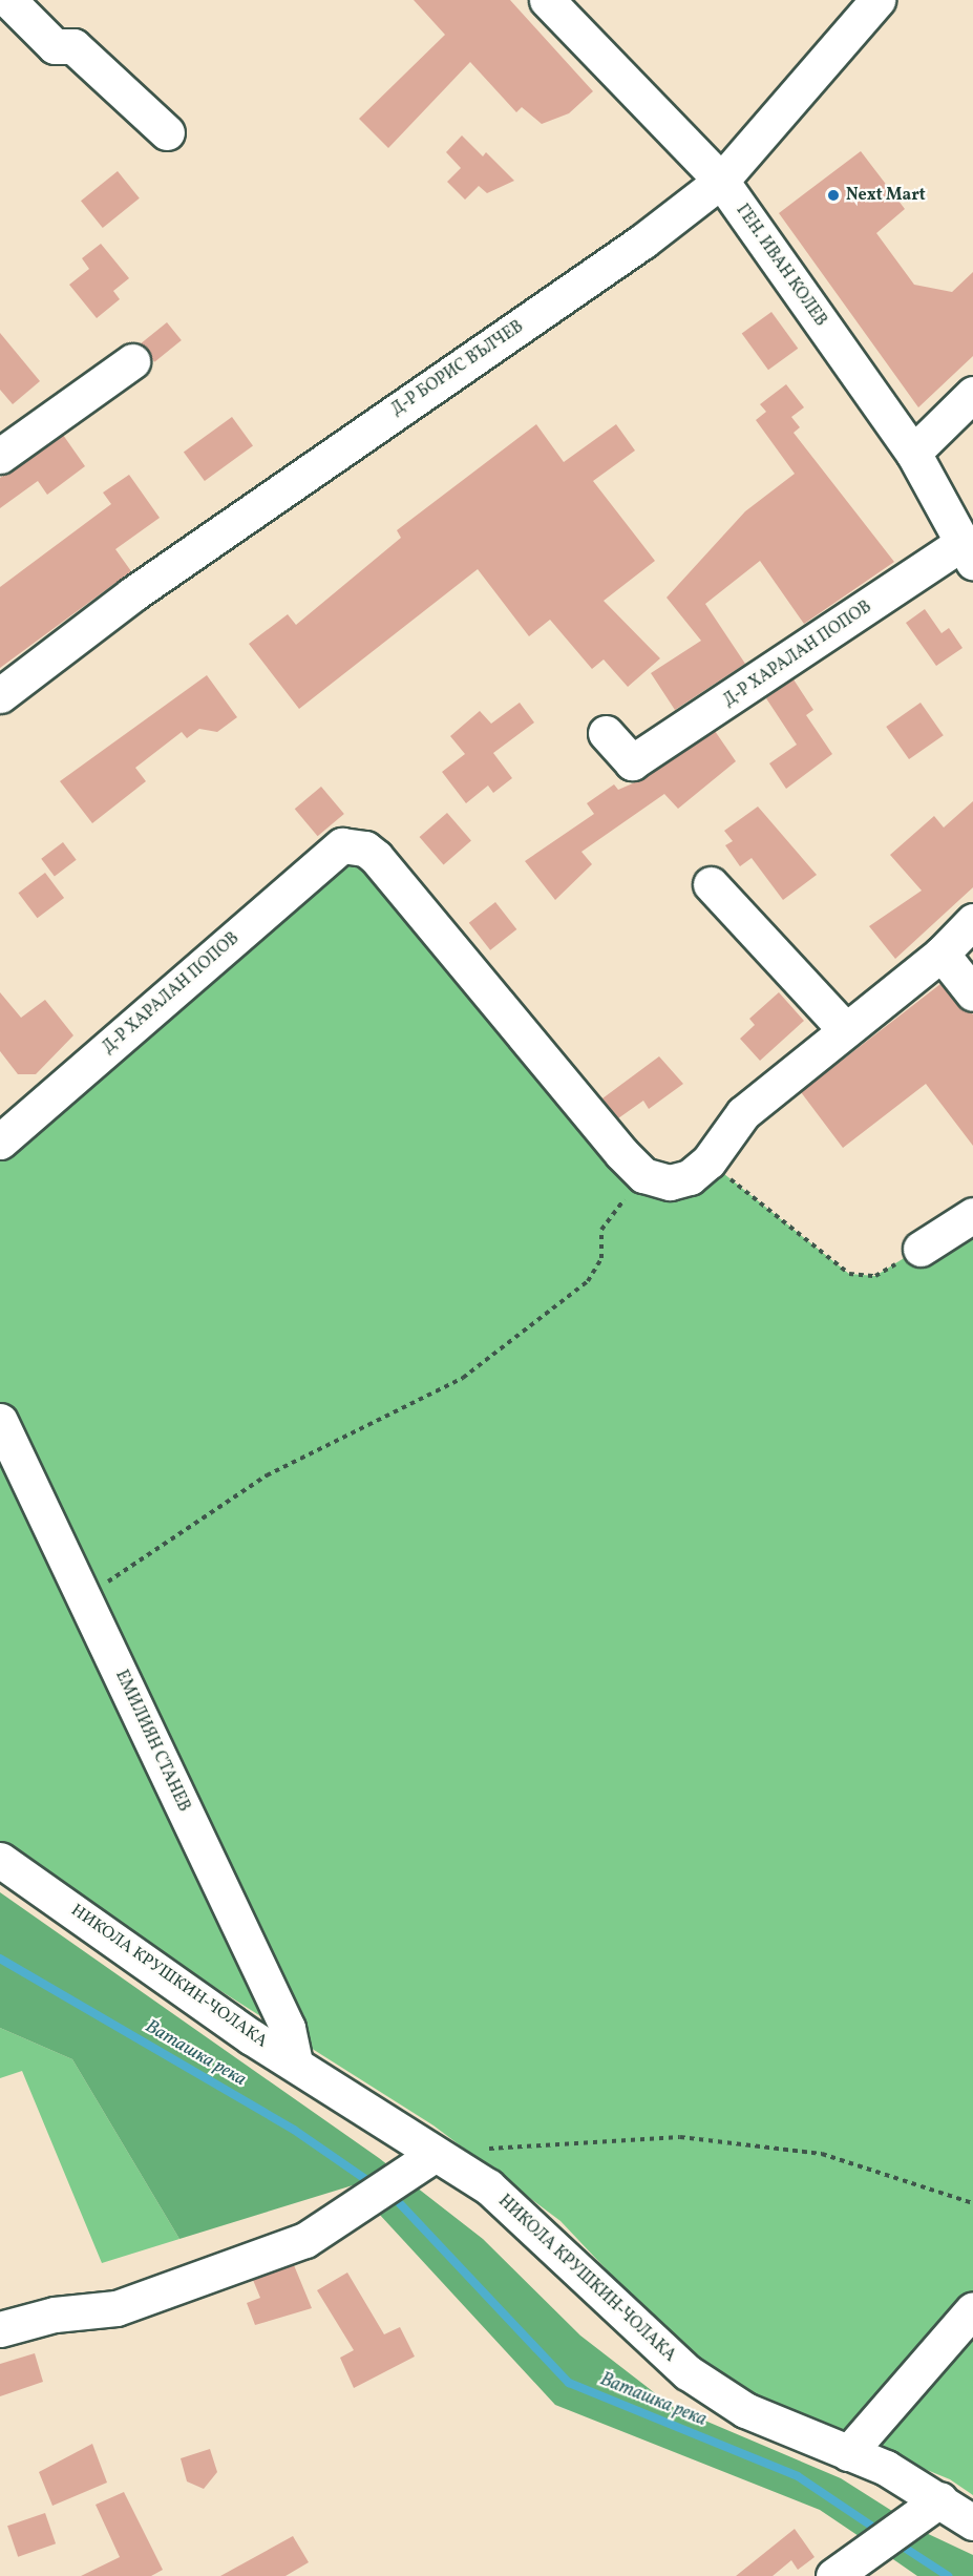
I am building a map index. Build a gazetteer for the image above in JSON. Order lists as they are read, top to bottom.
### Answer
{
  "streets": {
    "street": [
      "ГЕН. ИВАН КОЛЕВ",
      "Д-Р БОРИС ВЪЛЧЕВ",
      "Д-Р ХАРАЛАН ПОПОВ",
      "ЕМИЛИЯН СТАНЕВ",
      "НИКОЛА КРУШКИН-ЧОЛАКА"
    ]
  },
  "crossings": [
    ["ГЕН. ИВАН КОЛЕВ", "Д-Р БОРИС ВЪЛЧЕВ"],
    ["ГЕН. ИВАН КОЛЕВ", "Д-Р ХАРАЛАН ПОПОВ"],
    ["ЕМИЛИЯН СТАНЕВ", "НИКОЛА КРУШКИН-ЧОЛАКА"]
  ],
  "water": ["Ваташка река"],
  "places": ["Next Mart"]
}
